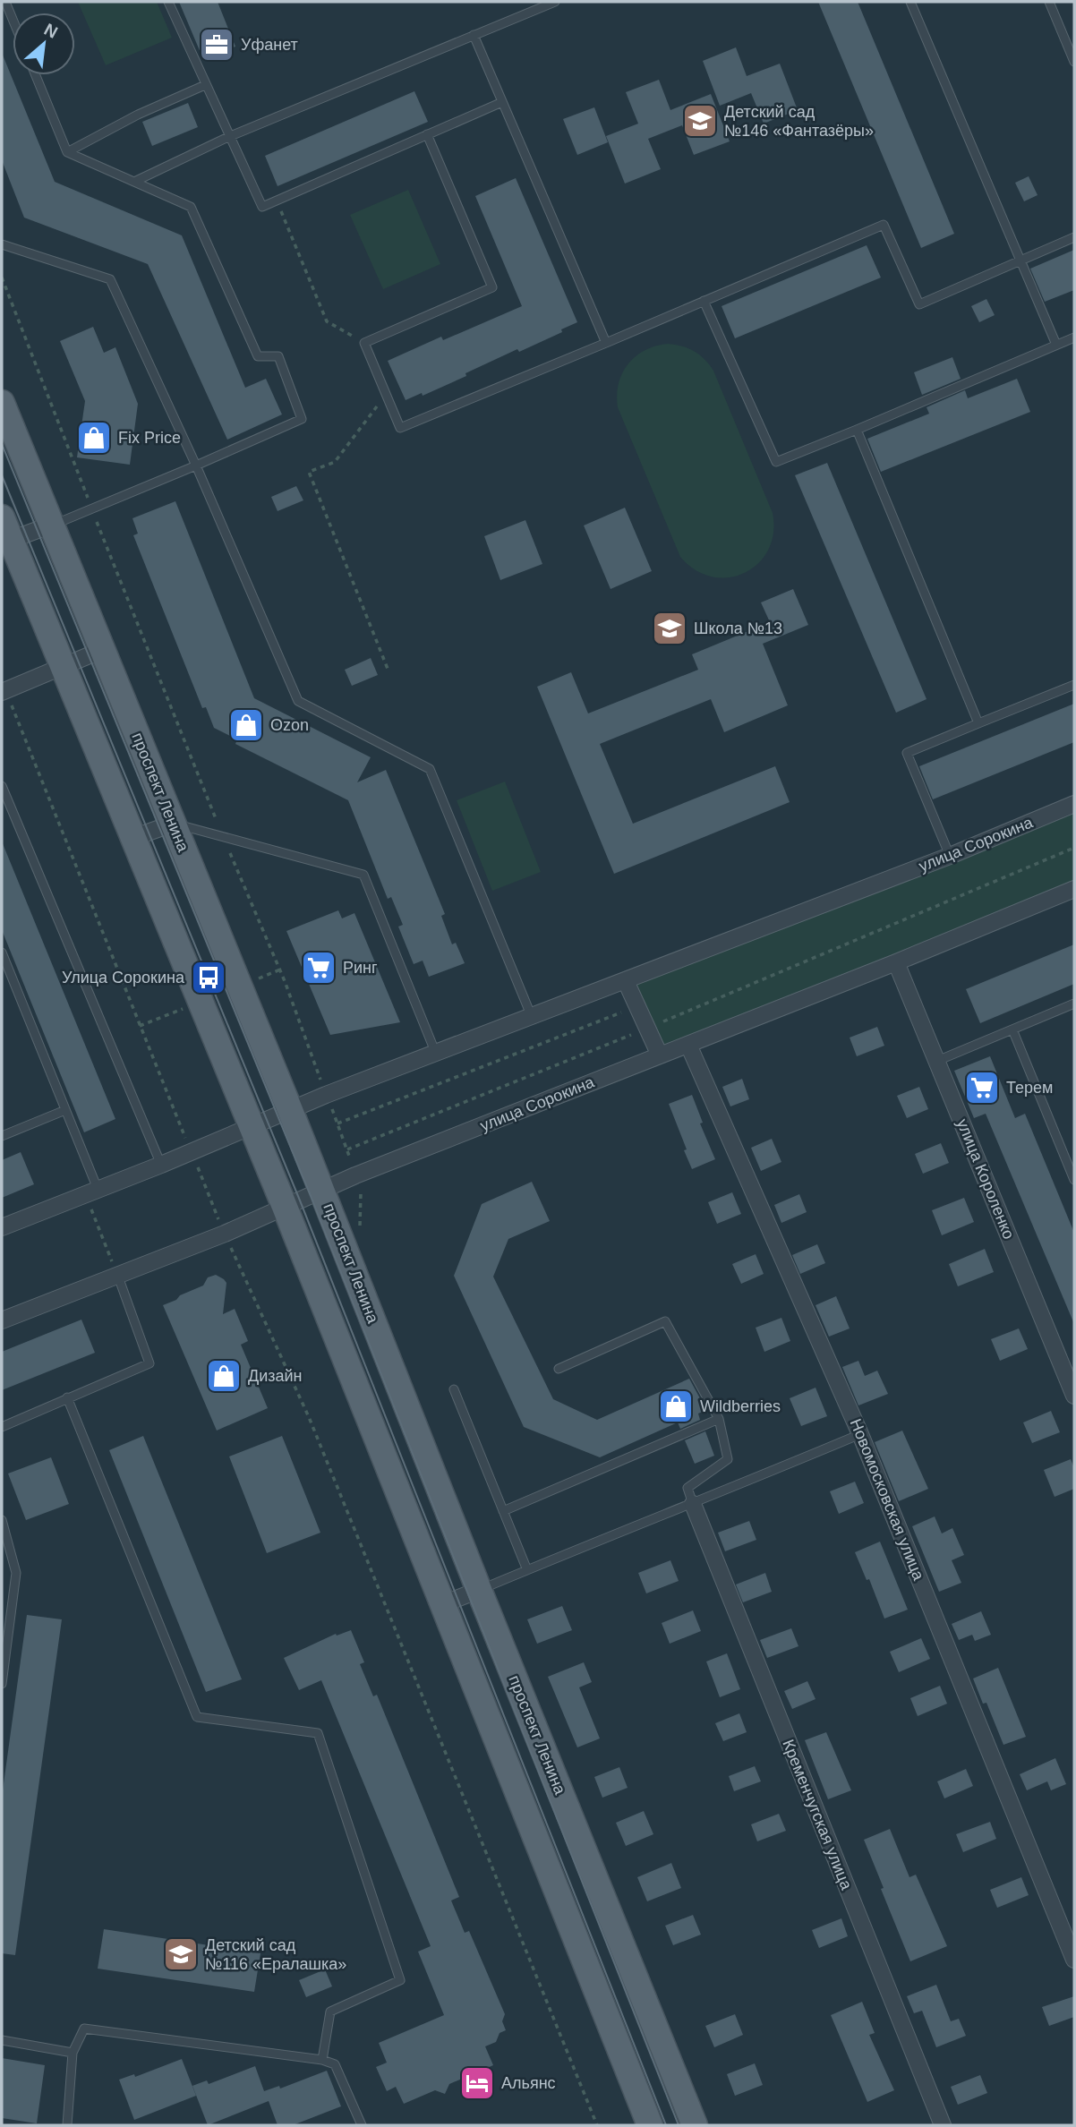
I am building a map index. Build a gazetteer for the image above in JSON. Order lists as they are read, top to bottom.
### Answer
{
  "streets": {
    "main road": ["проспект Ленина"],
    "street": [
      "улица Сорокина",
      "улица Короленко",
      "Новомосковская улица",
      "Кременчугская улица"
    ]
  },
  "crossings": [
    ["проспект Ленина", "улица Сорокина"],
    ["улица Сорокина", "улица Короленко"],
    ["улица Сорокина", "Новомосковская улица"]
  ],
  "places": {
    "office": ["Уфанет"],
    "school or university": ["Детский сад №146 «Фантазёры»", "Школа №13", "Детский сад №116 «Ералашка»"],
    "shop": [
      "Fix Price",
      "Ozon",
      "Дизайн",
      "Wildberries"
    ],
    "supermarket": ["Ринг", "Терем"],
    "bus stop": ["Улица Сорокина"],
    "hotel": ["Альянс"]
  },
  "north": "top right"
}
